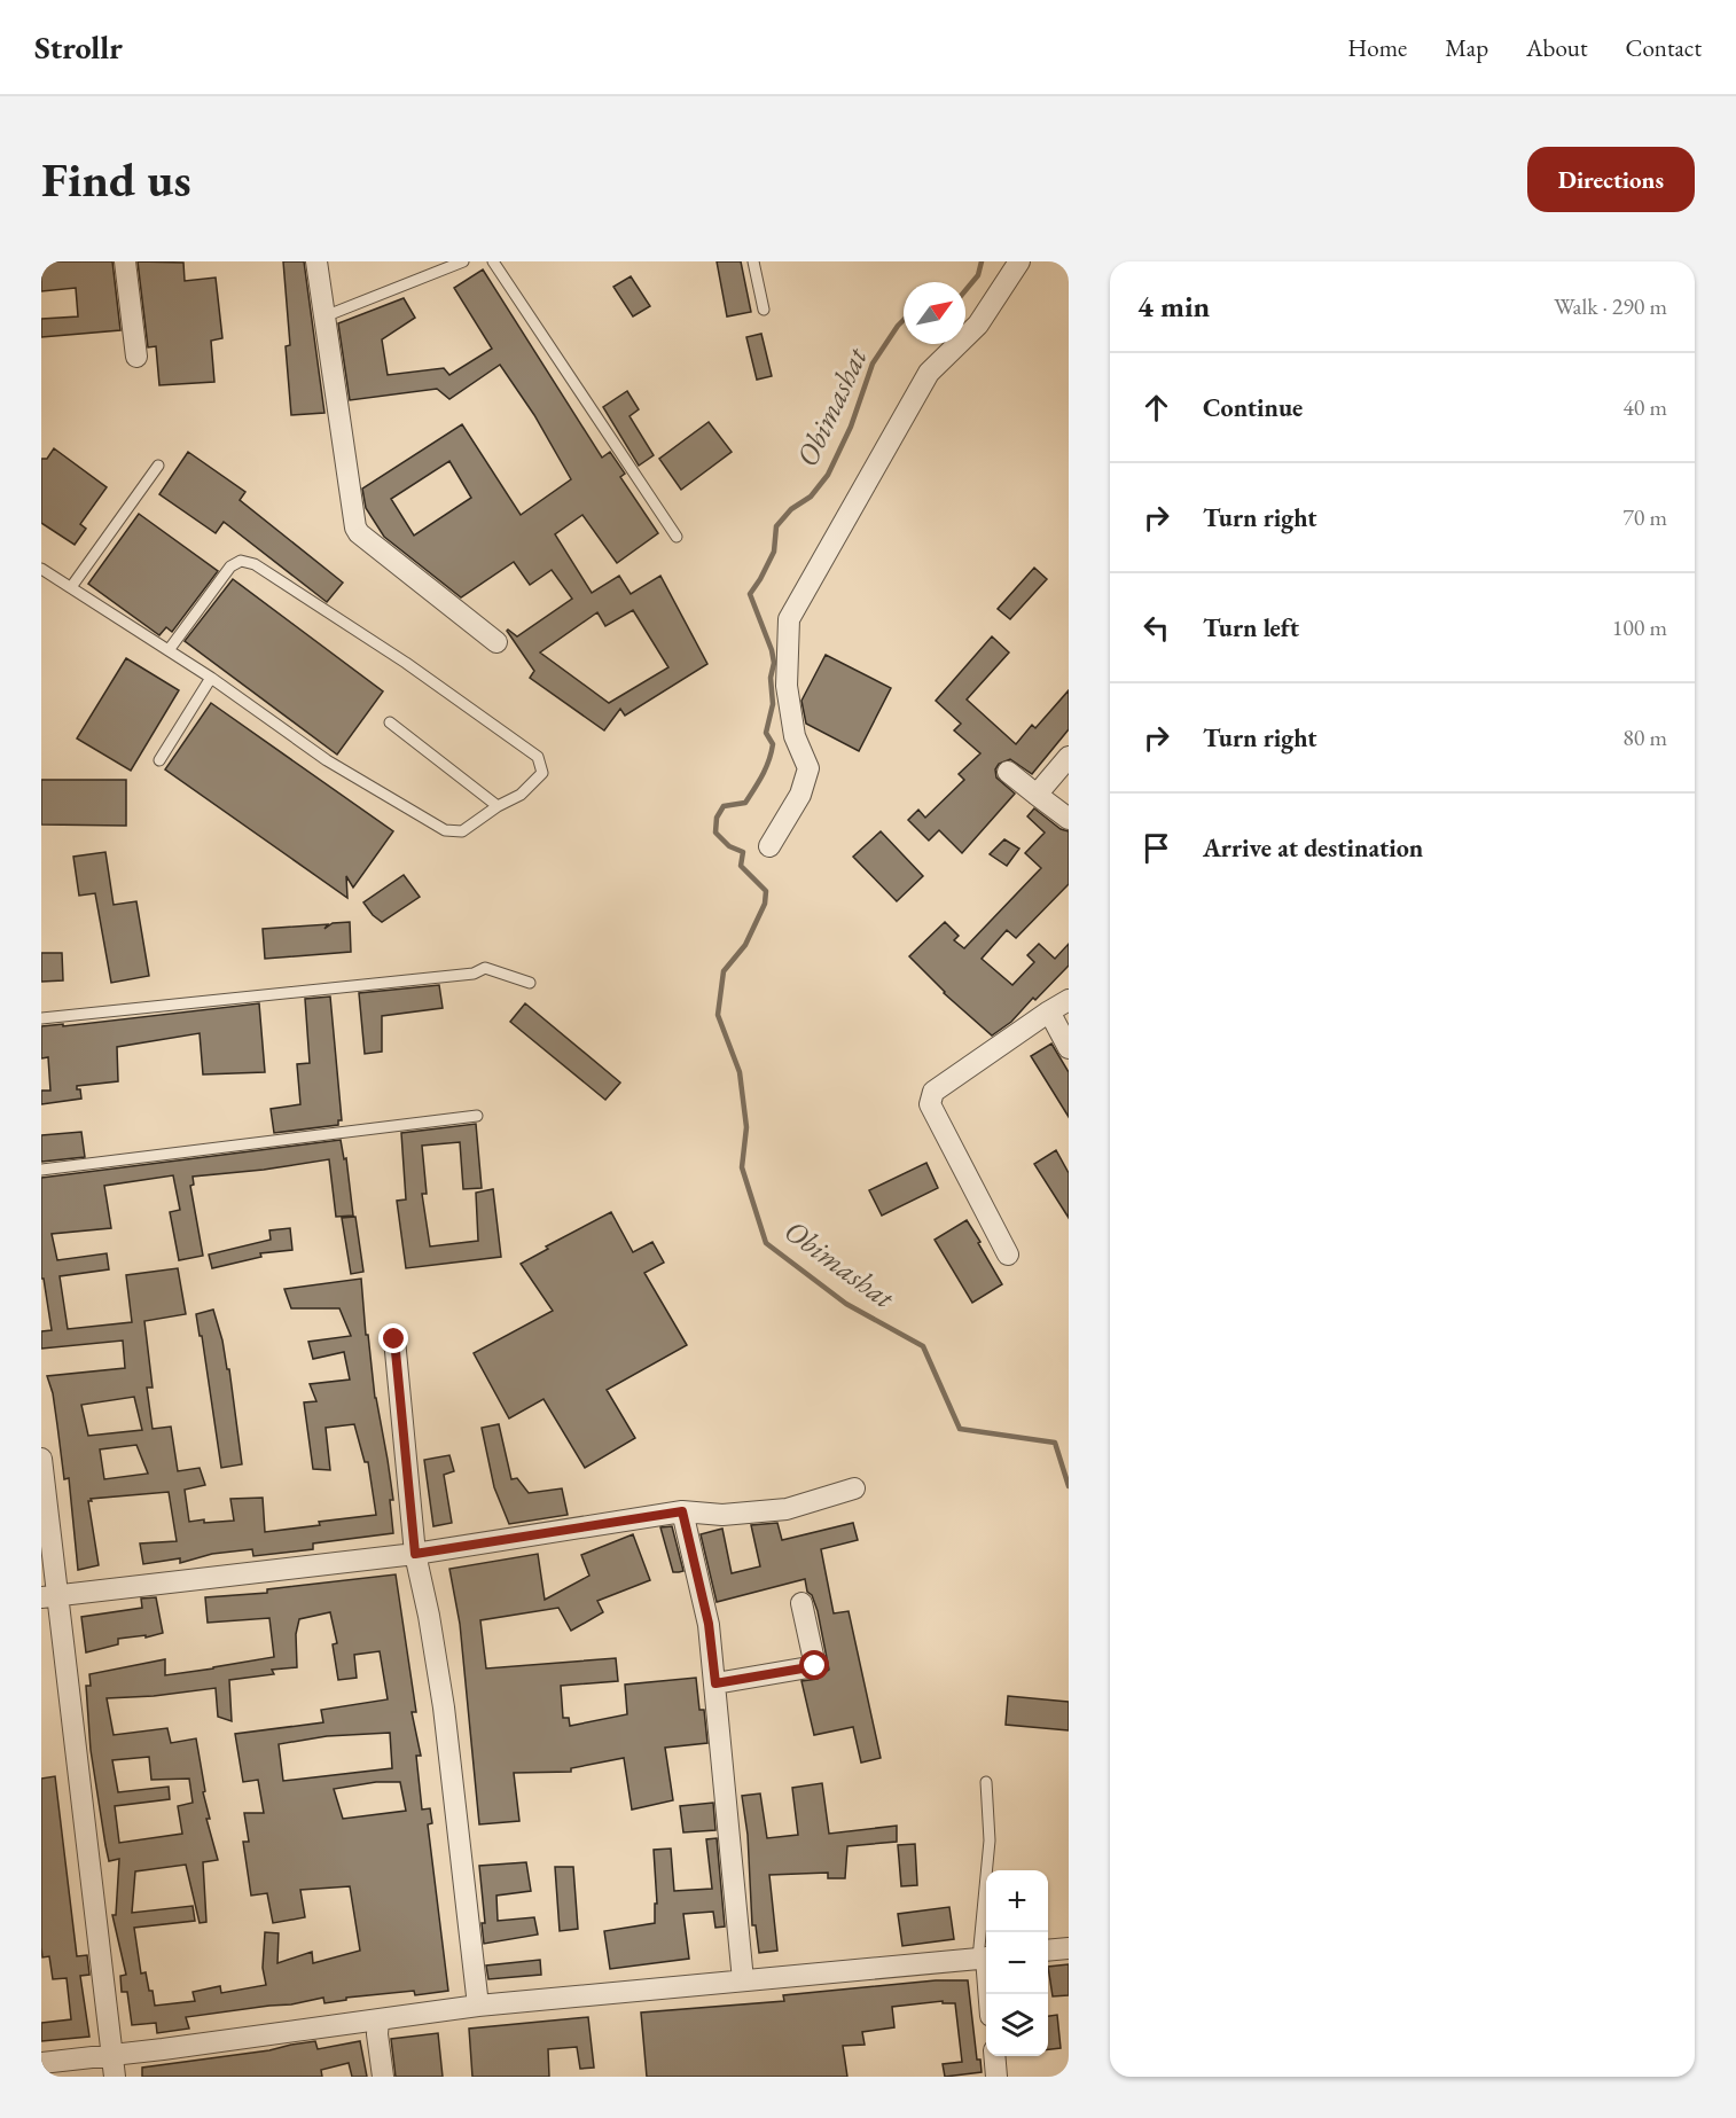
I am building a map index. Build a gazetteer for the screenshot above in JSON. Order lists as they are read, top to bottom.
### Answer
{
  "water": ["Obimashat"],
  "north": "top right",
  "page": {
    "header": "Strollr",
    "nav": [
      "Home",
      "Map",
      "About",
      "Contact"
    ],
    "buttons": "Directions",
    "title": "Find us",
    "heading": ["4 min", "Walk · 290 m"],
    "list": [
      ["Continue", "40 m"],
      ["Turn right", "70 m"],
      ["Turn left", "100 m"],
      ["Turn right", "80 m"],
      "Arrive at destination"
    ],
    "map_buttons": ["+", "−"]
  }
}
